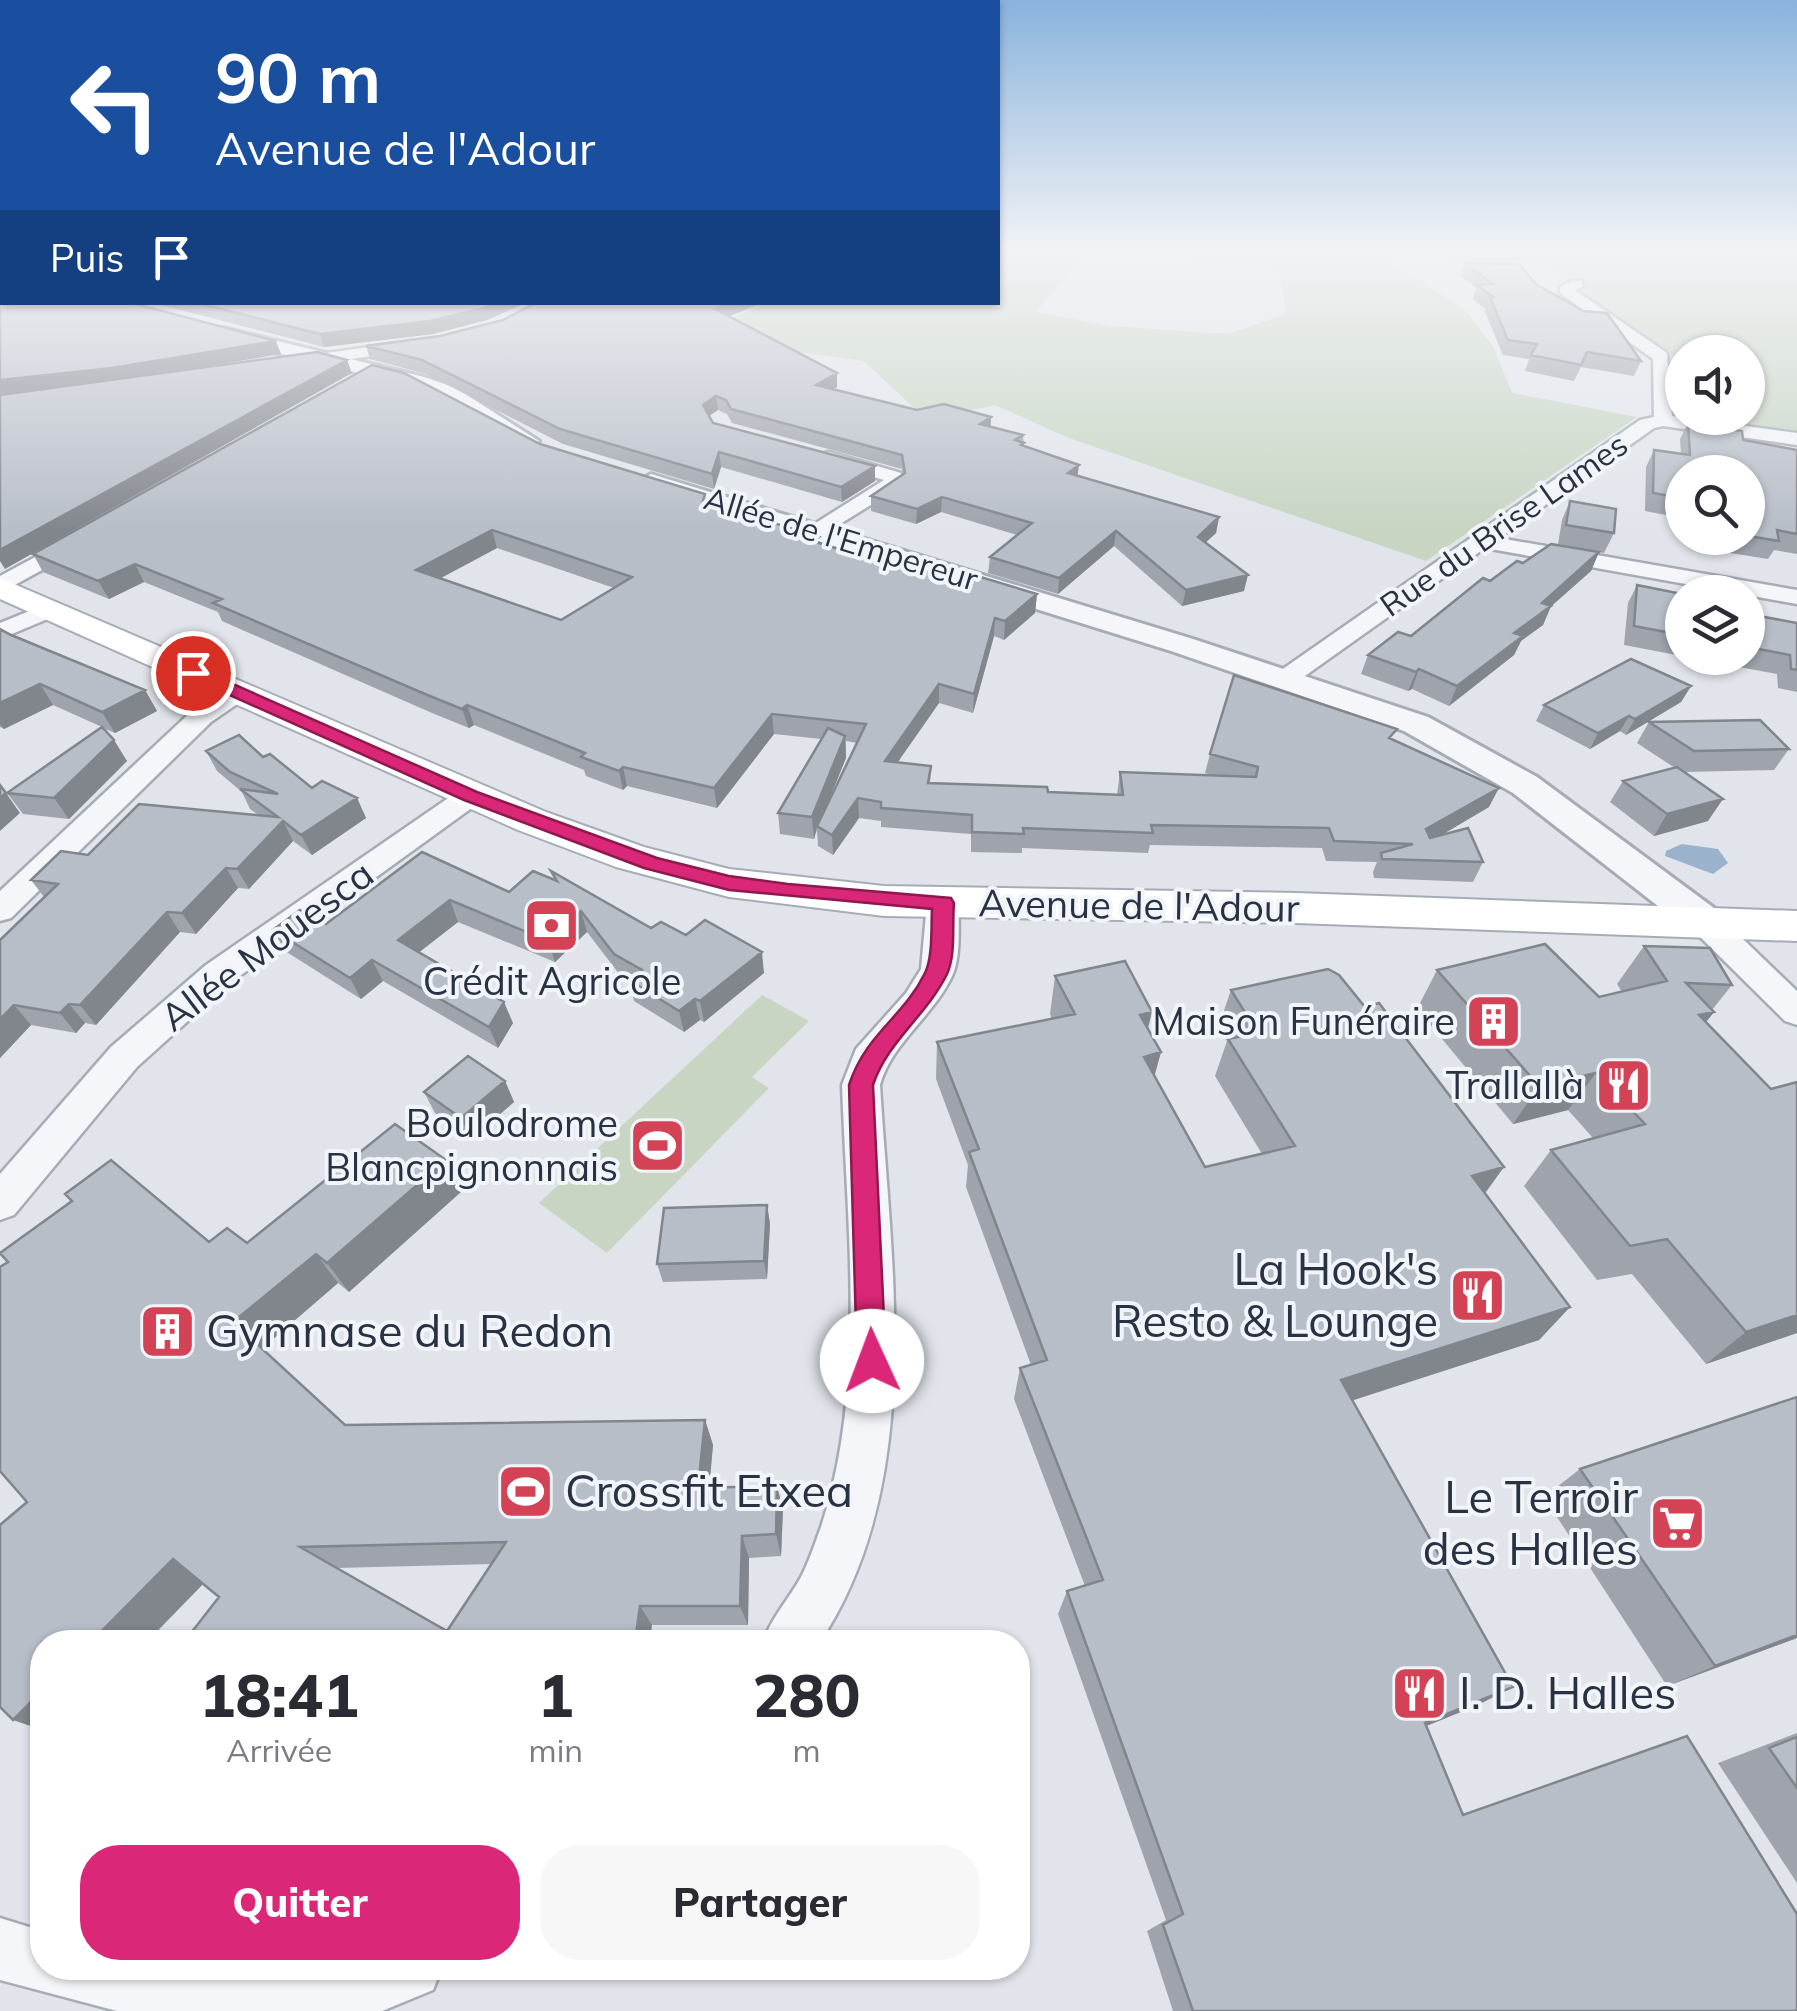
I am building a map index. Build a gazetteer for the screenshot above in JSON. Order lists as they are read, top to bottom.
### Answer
{
  "streets": {
    "main road": ["Avenue de l'Adour"],
    "street": ["Rue du Brise Lames", "Allée de l'Empereur", "Allée Mouesca"]
  },
  "crossings": [
    ["Rue du Brise Lames", "Allée de l'Empereur"],
    ["Allée de l'Empereur", "Avenue de l'Adour"],
    ["Avenue de l'Adour", "Allée Mouesca"]
  ],
  "places": {
    "bank": ["Crédit Agricole"],
    "building": ["Maison Funéraire", "Gymnase du Redon"],
    "restaurant": ["Trallallà", "La Hook's Resto & Lounge", "I. D. Halles"],
    "sports": ["Boulodrome Blancpignonnais", "Crossfit Etxea"],
    "supermarket": ["Le Terroir des Halles"]
  },
  "page": {
    "turn": ["90 m", "Avenue de l'Adour"],
    "then": "Puis",
    "eta": [
      "18:41",
      "Arrivée",
      "1",
      "min",
      "280",
      "m"
    ],
    "buttons": ["Quitter", "Partager"]
  }
}
